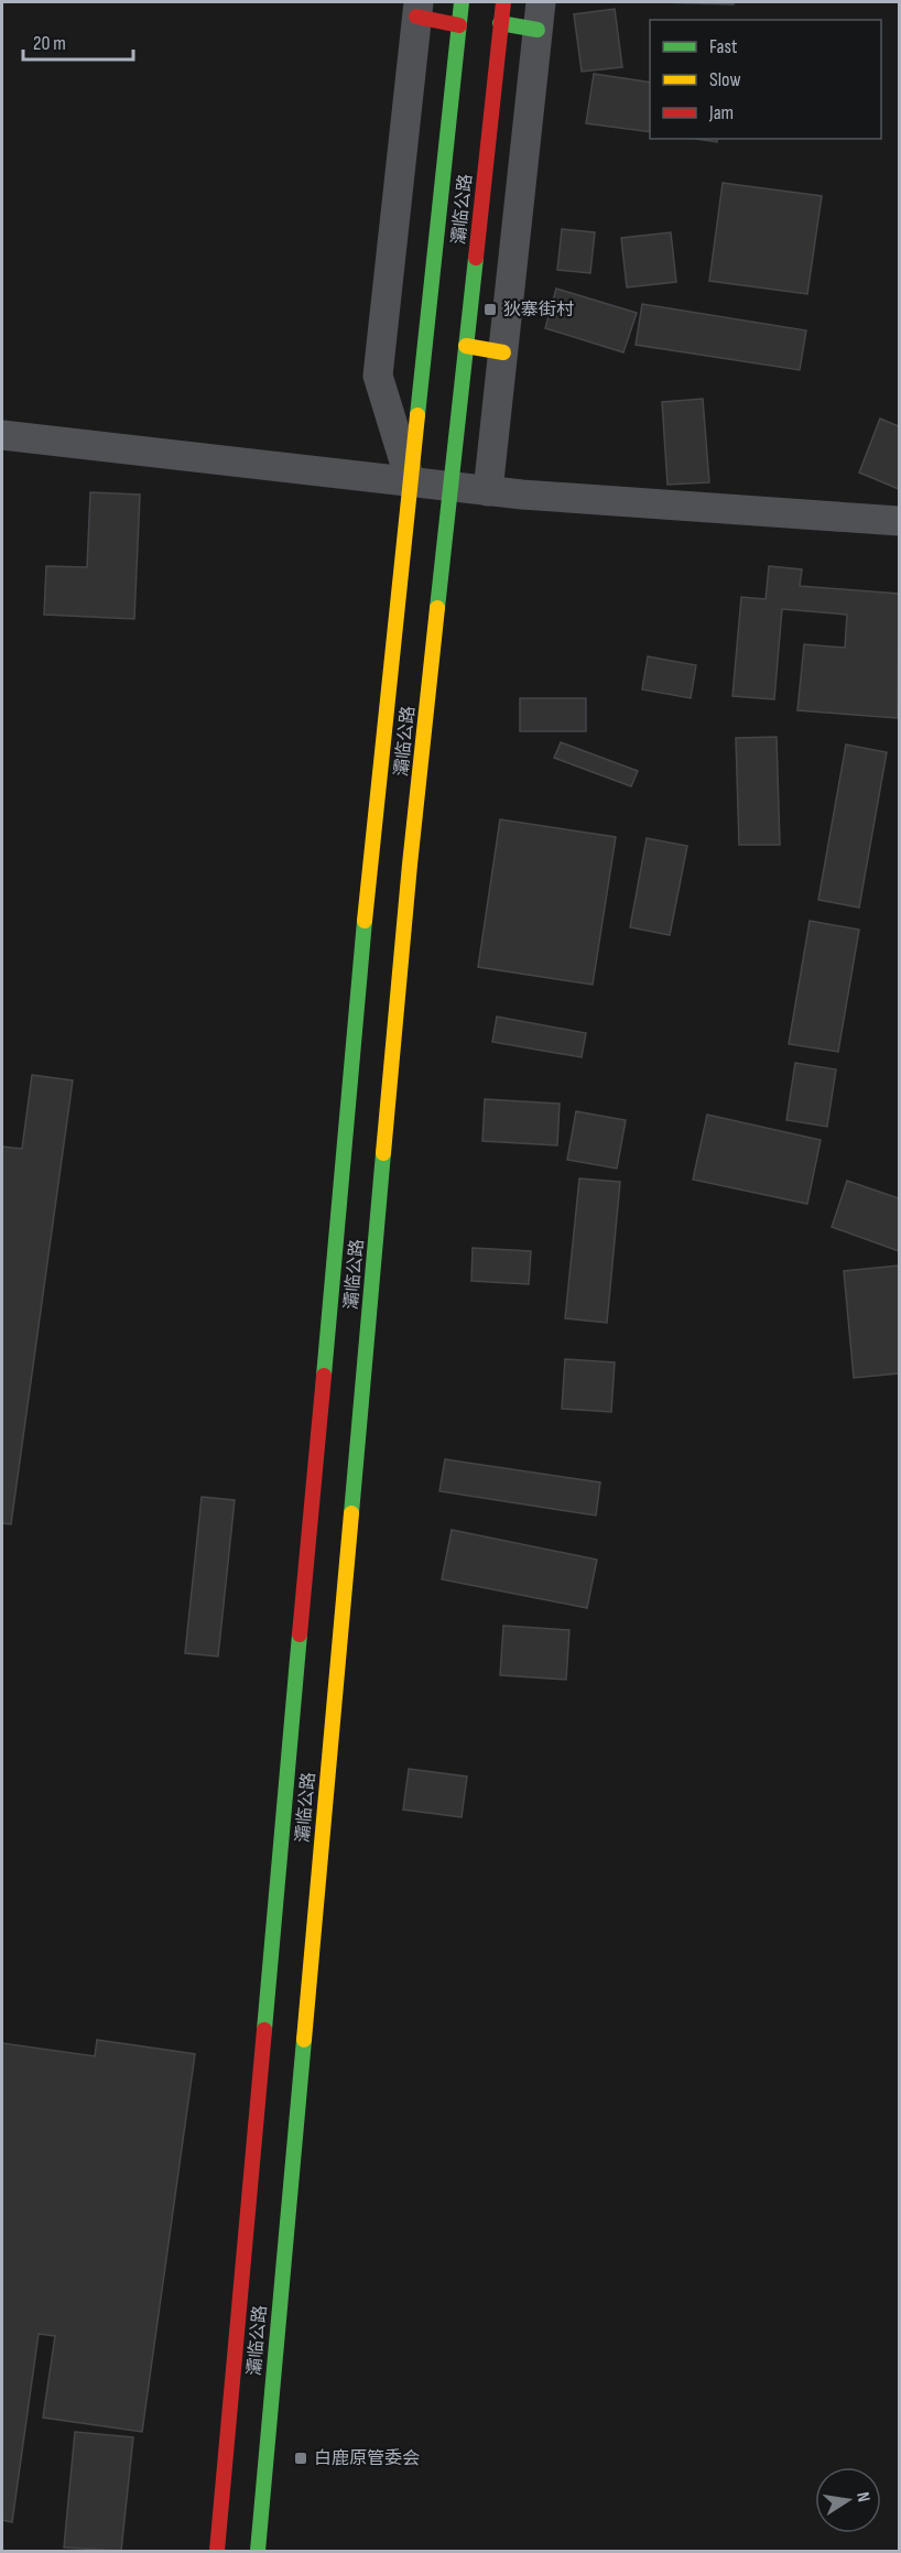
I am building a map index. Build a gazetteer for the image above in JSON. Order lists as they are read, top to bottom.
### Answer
{
  "streets": {
    "main road": ["灞临公路"]
  },
  "places": {
    "transit": ["狄寨街村", "白鹿原管委会"]
  },
  "legend": ["Fast", "Slow", "Jam"],
  "scale_bar": "20 m",
  "north": "right"
}
